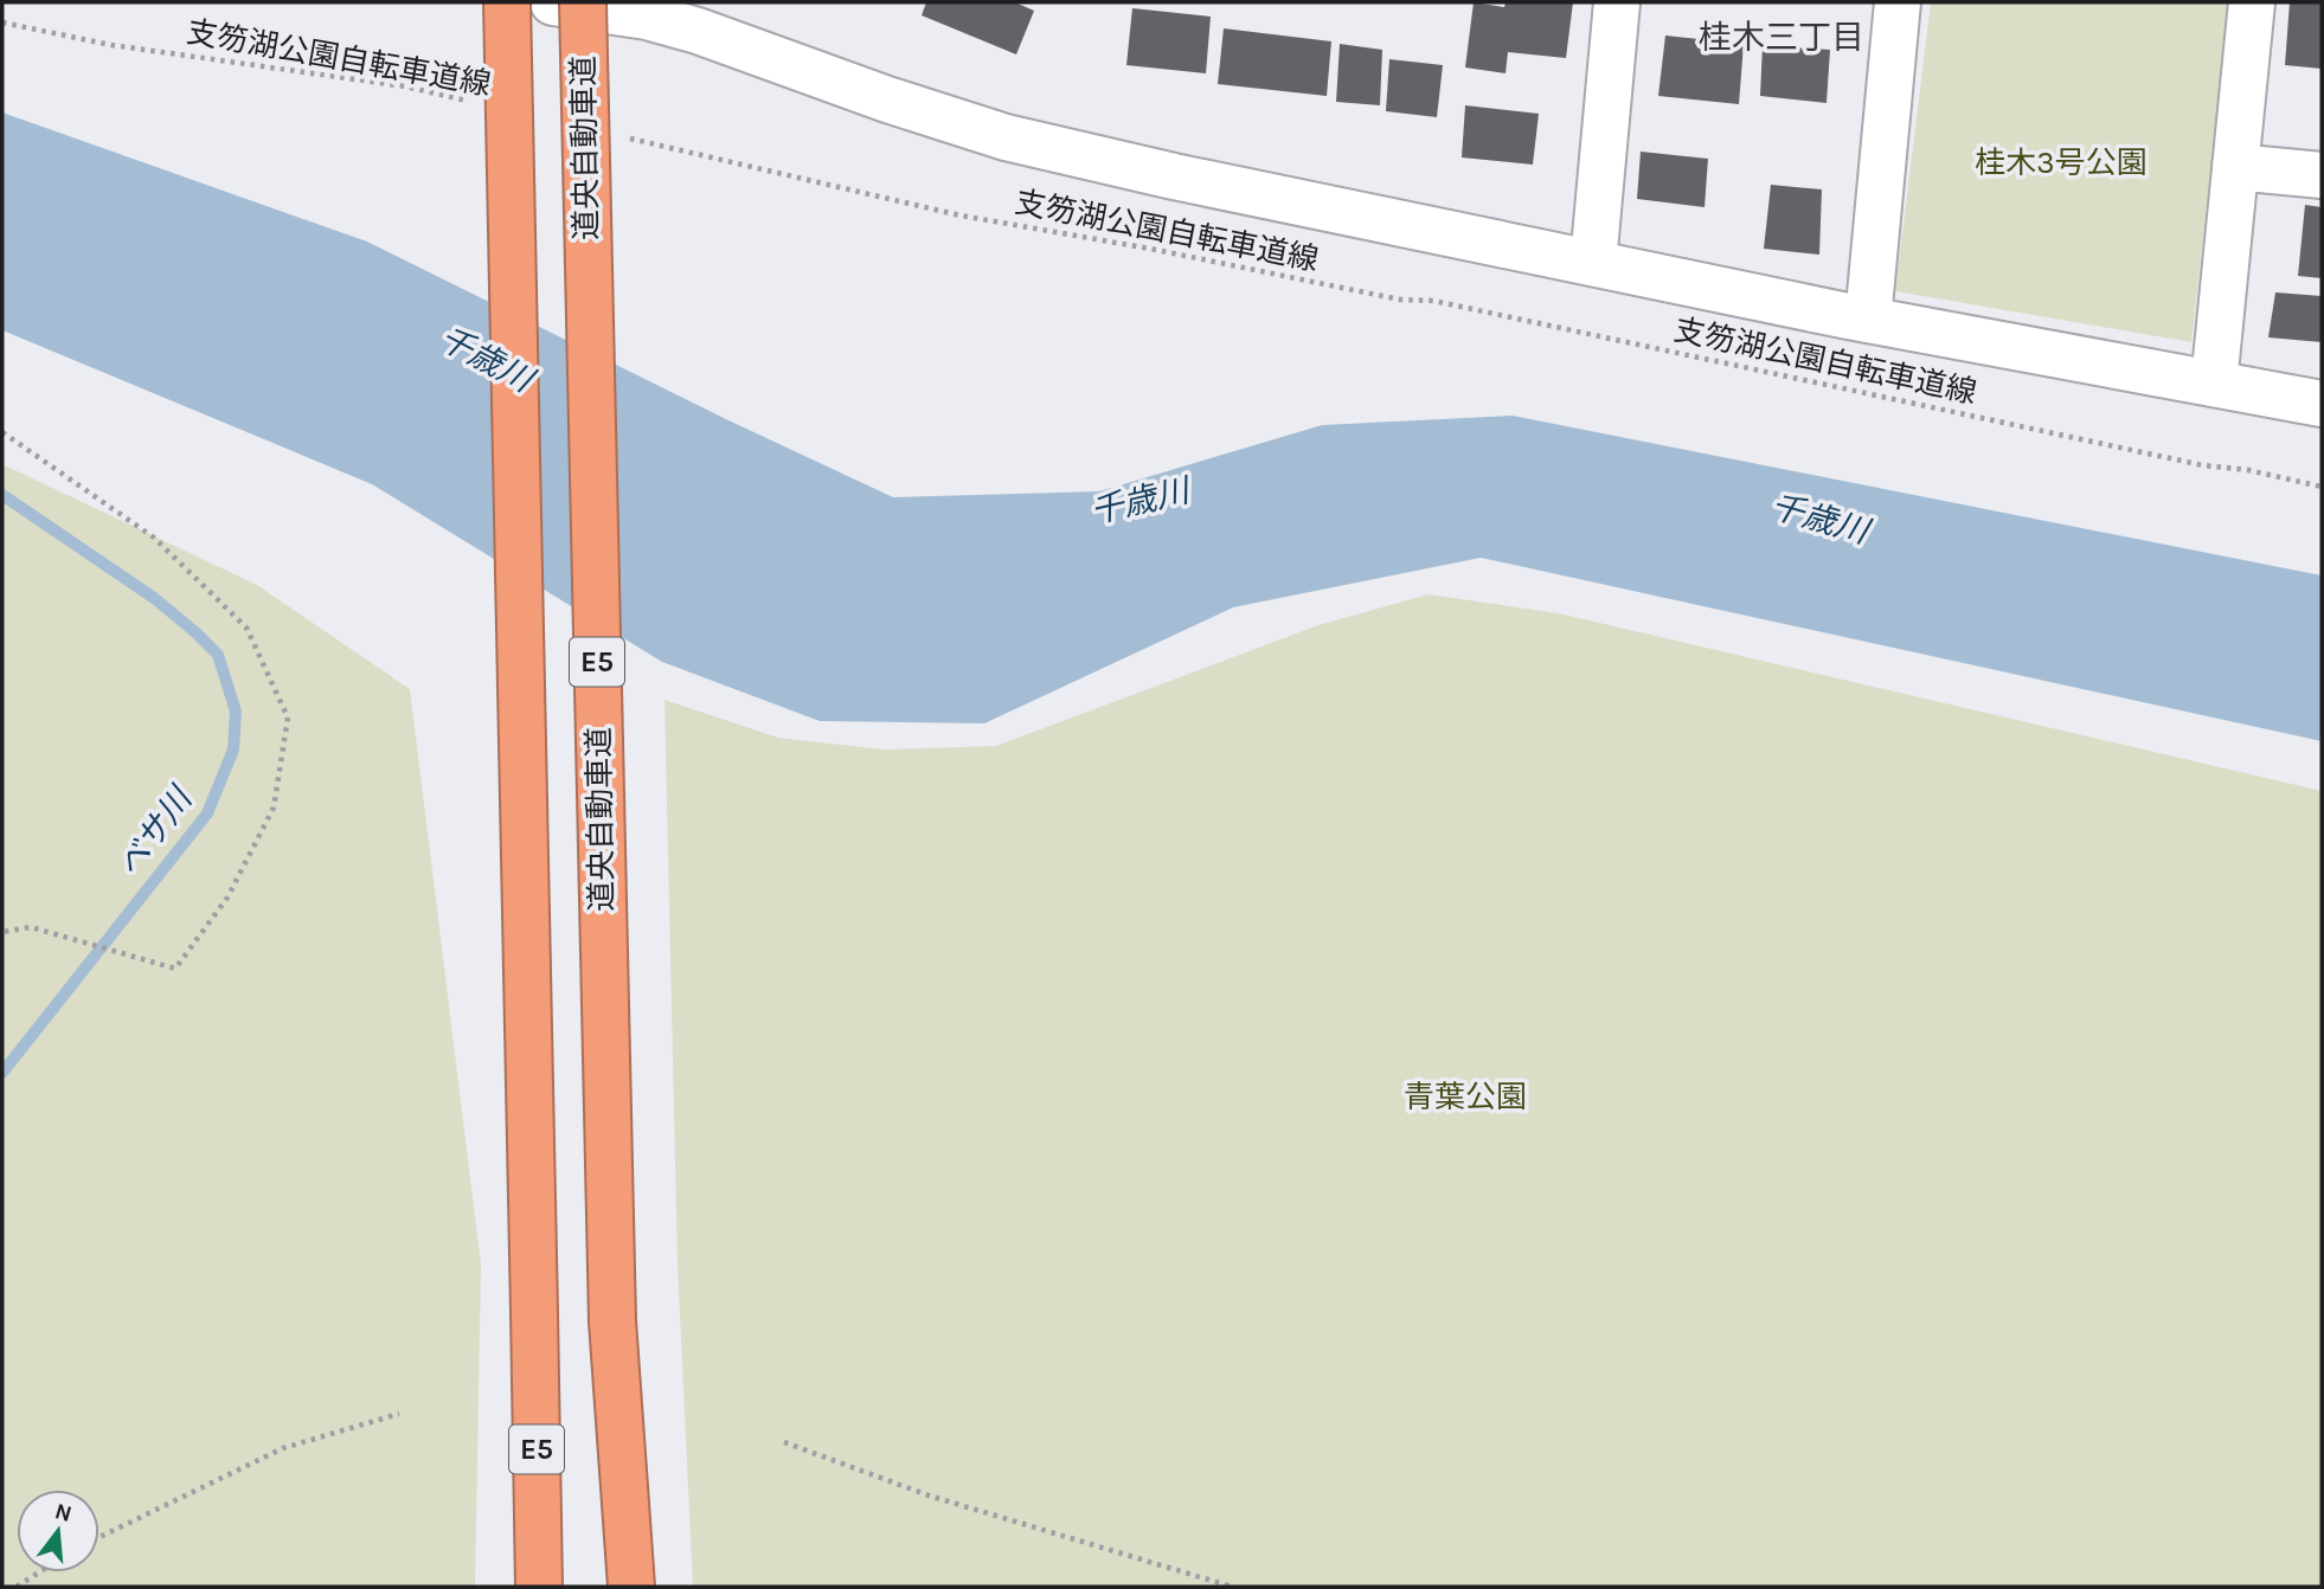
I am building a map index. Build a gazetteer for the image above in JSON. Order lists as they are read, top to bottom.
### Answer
{
  "streets": {
    "highway": ["道央自動車道", "E5"],
    "path": ["支笏湖公園自転車道線"]
  },
  "districts": ["桂木三丁目"],
  "water": ["千歳川", "ベサ川"],
  "parks": ["桂木3号公園", "青葉公園"],
  "north": "top"
}
